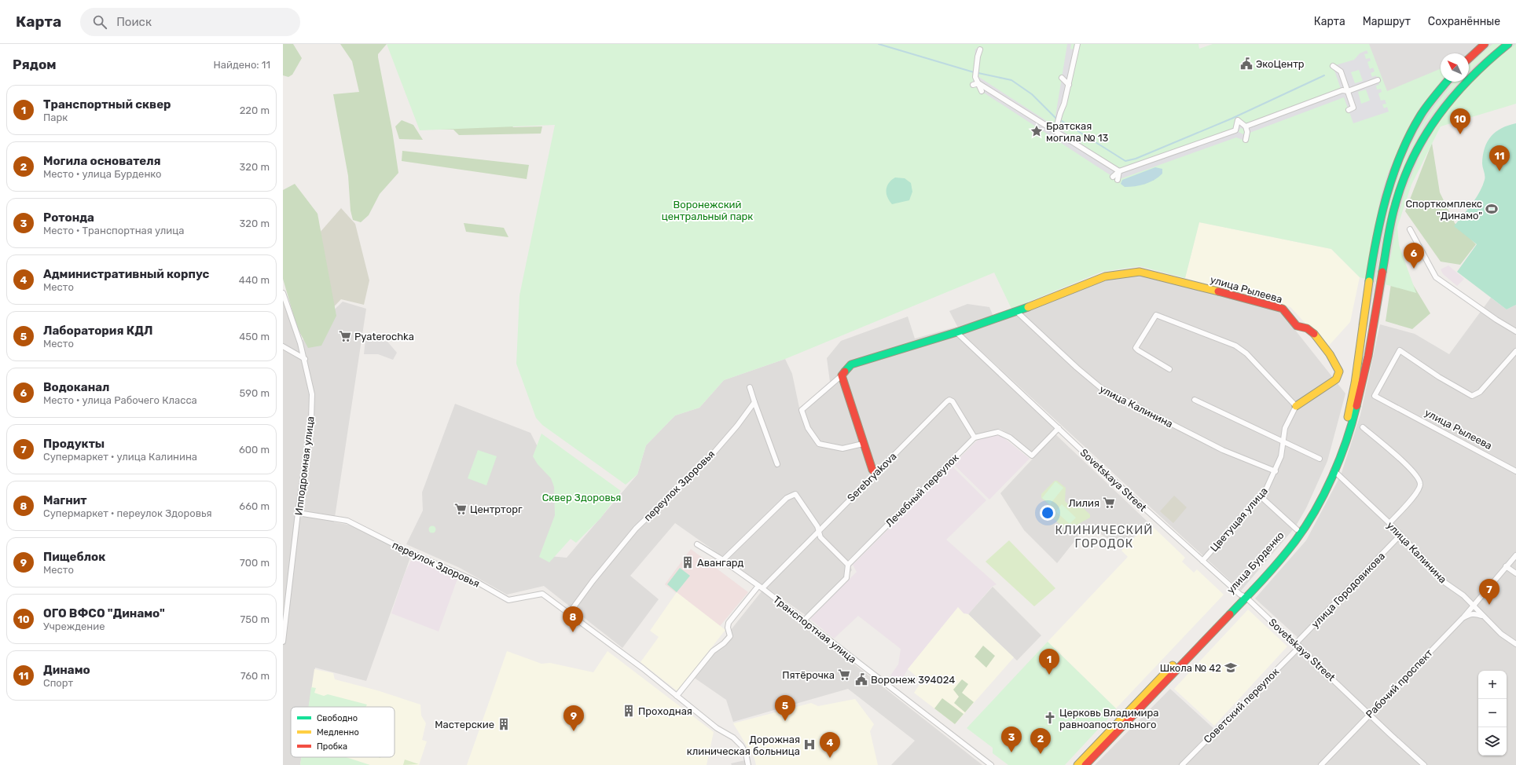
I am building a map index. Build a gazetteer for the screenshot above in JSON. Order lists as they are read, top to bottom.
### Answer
{
  "streets": {
    "main road": ["улица Рылеева", "улица Бурденко"],
    "street": [
      "улица Калинина",
      "Ипподромная улица",
      "Serebryakova",
      "Sovetskaya Street",
      "переулок Здоровья",
      "Лечебный переулок",
      "Цветущая улица",
      "улица Городовикова",
      "Транспортная улица",
      "Рабочий проспект",
      "Советский переулок"
    ]
  },
  "crossings": [
    ["улица Рылеева", "улица Калинина"],
    ["улица Рылеева", "Sovetskaya Street"],
    ["улица Рылеева", "Цветущая улица"],
    ["улица Калинина", "Цветущая улица"],
    ["улица Калинина", "улица Бурденко"],
    ["улица Калинина", "улица Городовикова"],
    ["улица Калинина", "Рабочий проспект"],
    ["Ипподромная улица", "переулок Здоровья"],
    ["Serebryakova", "переулок Здоровья"],
    ["Serebryakova", "Лечебный переулок"],
    ["Serebryakova", "Транспортная улица"],
    ["Sovetskaya Street", "Цветущая улица"],
    ["Sovetskaya Street", "улица Бурденко"],
    ["Sovetskaya Street", "улица Городовикова"],
    ["Sovetskaya Street", "Рабочий проспект"],
    ["Sovetskaya Street", "Советский переулок"],
    ["улица Городовикова", "Советский переулок"]
  ],
  "districts": ["КЛИНИЧЕСКИЙ ГОРОДОК"],
  "parks": ["Воронежский центральный парк", "Сквер Здоровья"],
  "places": {
    "public building": ["ЭкоЦентр", "Воронеж 394024"],
    "place": ["Братская могила № 13"],
    "sports": ["Спорткомплекс \"Динамо\""],
    "supermarket": [
      "Pyaterochka",
      "Лилия",
      "Центрторг",
      "Пятёрочка"
    ],
    "building": ["Авангард", "Проходная", "Мастерские"],
    "school or university": ["Школа № 42"],
    "church": ["Церковь Владимира равноапостольного"],
    "hospital": ["Дорожная клиническая больница"]
  },
  "legend": ["Свободно", "Медленно", "Пробка"],
  "north": "top left",
  "page": {
    "header": "Карта",
    "search": "Поиск",
    "nav": ["Карта", "Маршрут", "Сохранённые"],
    "heading": ["Рядом", "Найдено: 11"],
    "list": [
      {
        "mark": "1",
        "name": "Транспортный сквер",
        "note": "Парк",
        "value": "220 m"
      },
      {
        "mark": "2",
        "name": "Могила основателя",
        "note": "Место · улица Бурденко",
        "value": "320 m"
      },
      {
        "mark": "3",
        "name": "Ротонда",
        "note": "Место · Транспортная улица",
        "value": "320 m"
      },
      {
        "mark": "4",
        "name": "Административный корпус",
        "note": "Место",
        "value": "440 m"
      },
      {
        "mark": "5",
        "name": "Лаборатория КДЛ",
        "note": "Место",
        "value": "450 m"
      },
      {
        "mark": "6",
        "name": "Водоканал",
        "note": "Место · улица Рабочего Класса",
        "value": "590 m"
      },
      {
        "mark": "7",
        "name": "Продукты",
        "note": "Супермаркет · улица Калинина",
        "value": "600 m"
      },
      {
        "mark": "8",
        "name": "Магнит",
        "note": "Супермаркет · переулок Здоровья",
        "value": "660 m"
      },
      {
        "mark": "9",
        "name": "Пищеблок",
        "note": "Место",
        "value": "700 m"
      },
      {
        "mark": "10",
        "name": "ОГО ВФСО \"Динамо\"",
        "note": "Учреждение",
        "value": "750 m"
      },
      {
        "mark": "11",
        "name": "Динамо",
        "note": "Спорт",
        "value": "760 m"
      }
    ],
    "pins": [
      "10",
      "11",
      "6",
      "7",
      "8",
      "1",
      "5",
      "9",
      "3",
      "2",
      "4"
    ],
    "map_buttons": ["+", "−"]
  }
}
